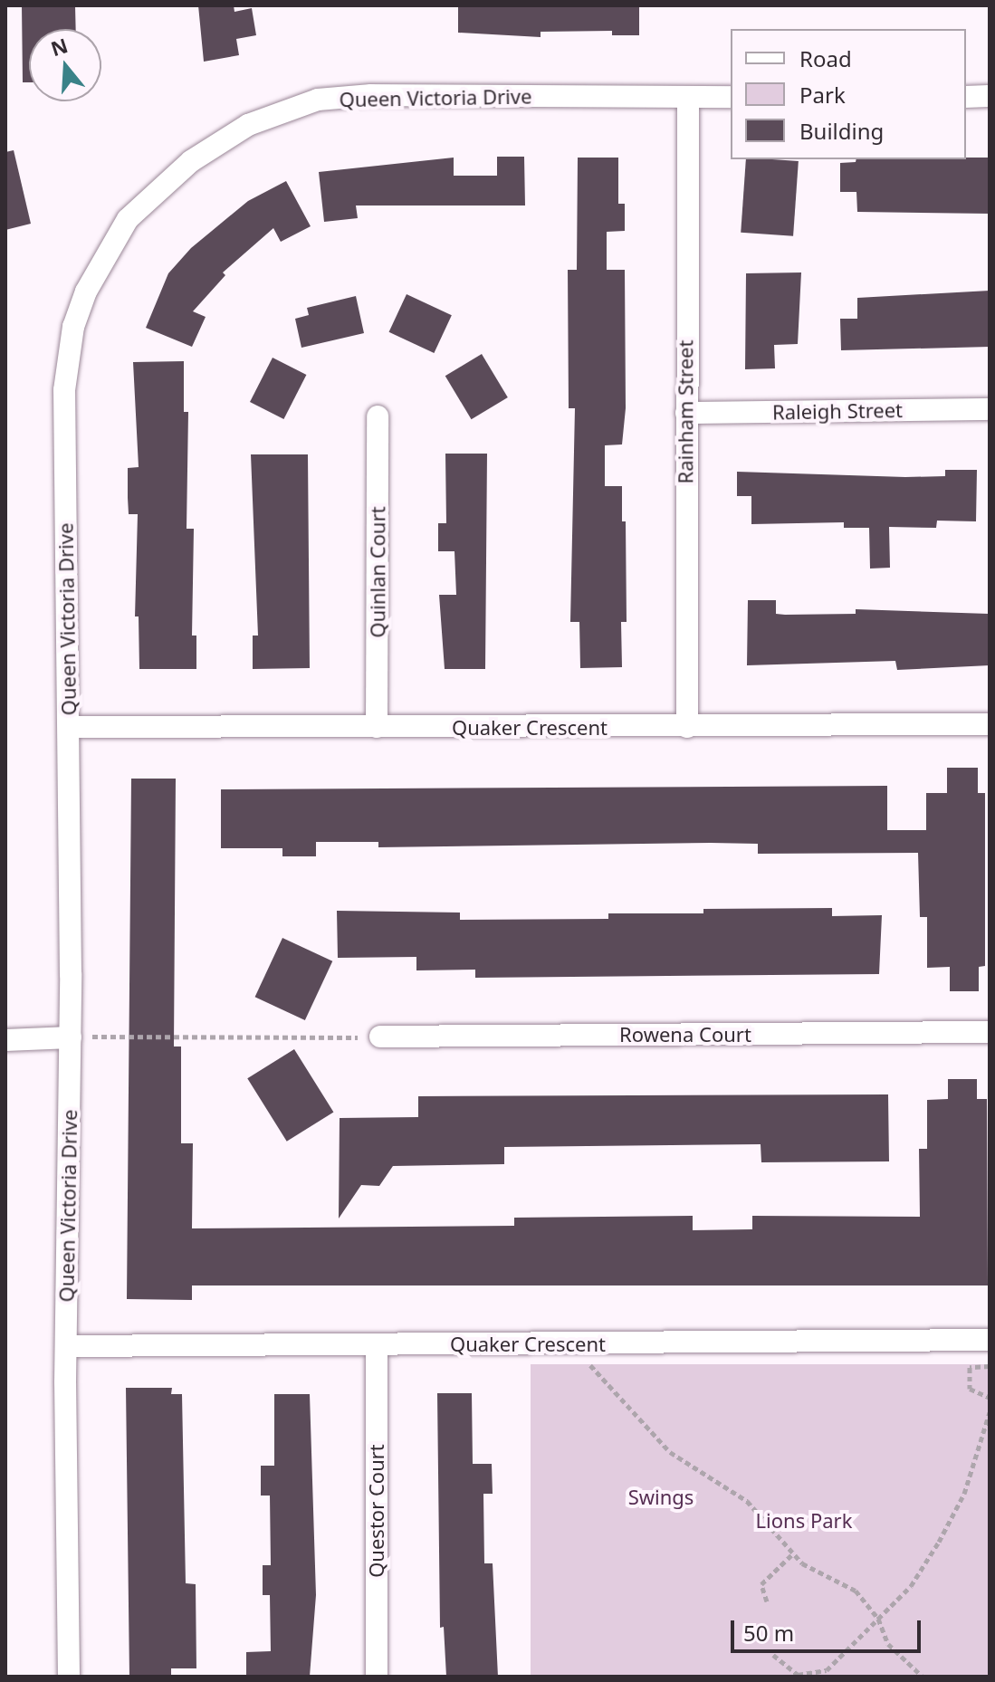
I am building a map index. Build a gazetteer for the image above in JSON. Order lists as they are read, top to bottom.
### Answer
{
  "streets": {
    "street": [
      "Queen Victoria Drive",
      "Raleigh Street",
      "Rainham Street",
      "Quinlan Court",
      "Quaker Crescent",
      "Rowena Court",
      "Questor Court"
    ]
  },
  "crossings": [
    ["Queen Victoria Drive", "Rainham Street"],
    ["Queen Victoria Drive", "Quaker Crescent"],
    ["Raleigh Street", "Rainham Street"],
    ["Rainham Street", "Quaker Crescent"],
    ["Quinlan Court", "Quaker Crescent"],
    ["Quaker Crescent", "Questor Court"]
  ],
  "parks": ["Swings", "Lions Park"],
  "legend": ["Road", "Park", "Building"],
  "scale_bar": "50 m",
  "north": "top"
}
